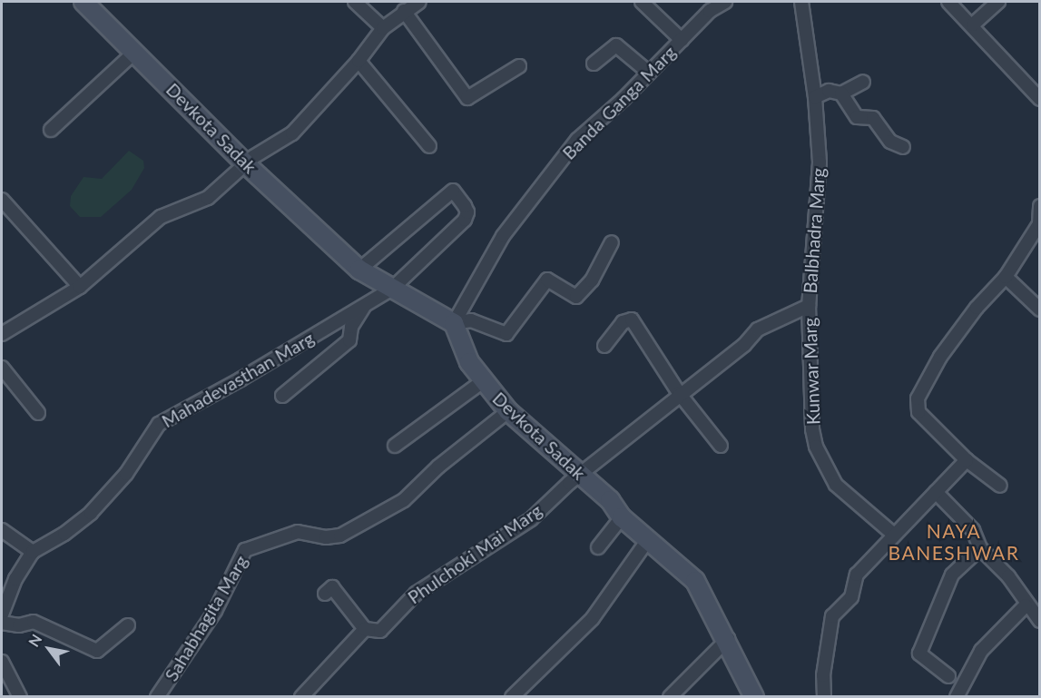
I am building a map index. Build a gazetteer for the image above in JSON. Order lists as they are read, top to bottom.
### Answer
{
  "streets": {
    "main road": ["Devkota Sadak"],
    "street": [
      "Banda Ganga Marg",
      "Balbhadra Marg",
      "Kunwar Marg",
      "Mahadevasthan Marg",
      "Phulchoki Mai Marg",
      "Sahabhagita Marg"
    ]
  },
  "crossings": [
    ["Banda Ganga Marg", "Devkota Sadak"],
    ["Devkota Sadak", "Balbhadra Marg"],
    ["Devkota Sadak", "Mahadevasthan Marg"],
    ["Devkota Sadak", "Phulchoki Mai Marg"],
    ["Devkota Sadak", "Sahabhagita Marg"],
    ["Balbhadra Marg", "Kunwar Marg"],
    ["Balbhadra Marg", "Phulchoki Mai Marg"]
  ],
  "districts": ["NAYA BANESHWAR"],
  "north": "top left"
}
